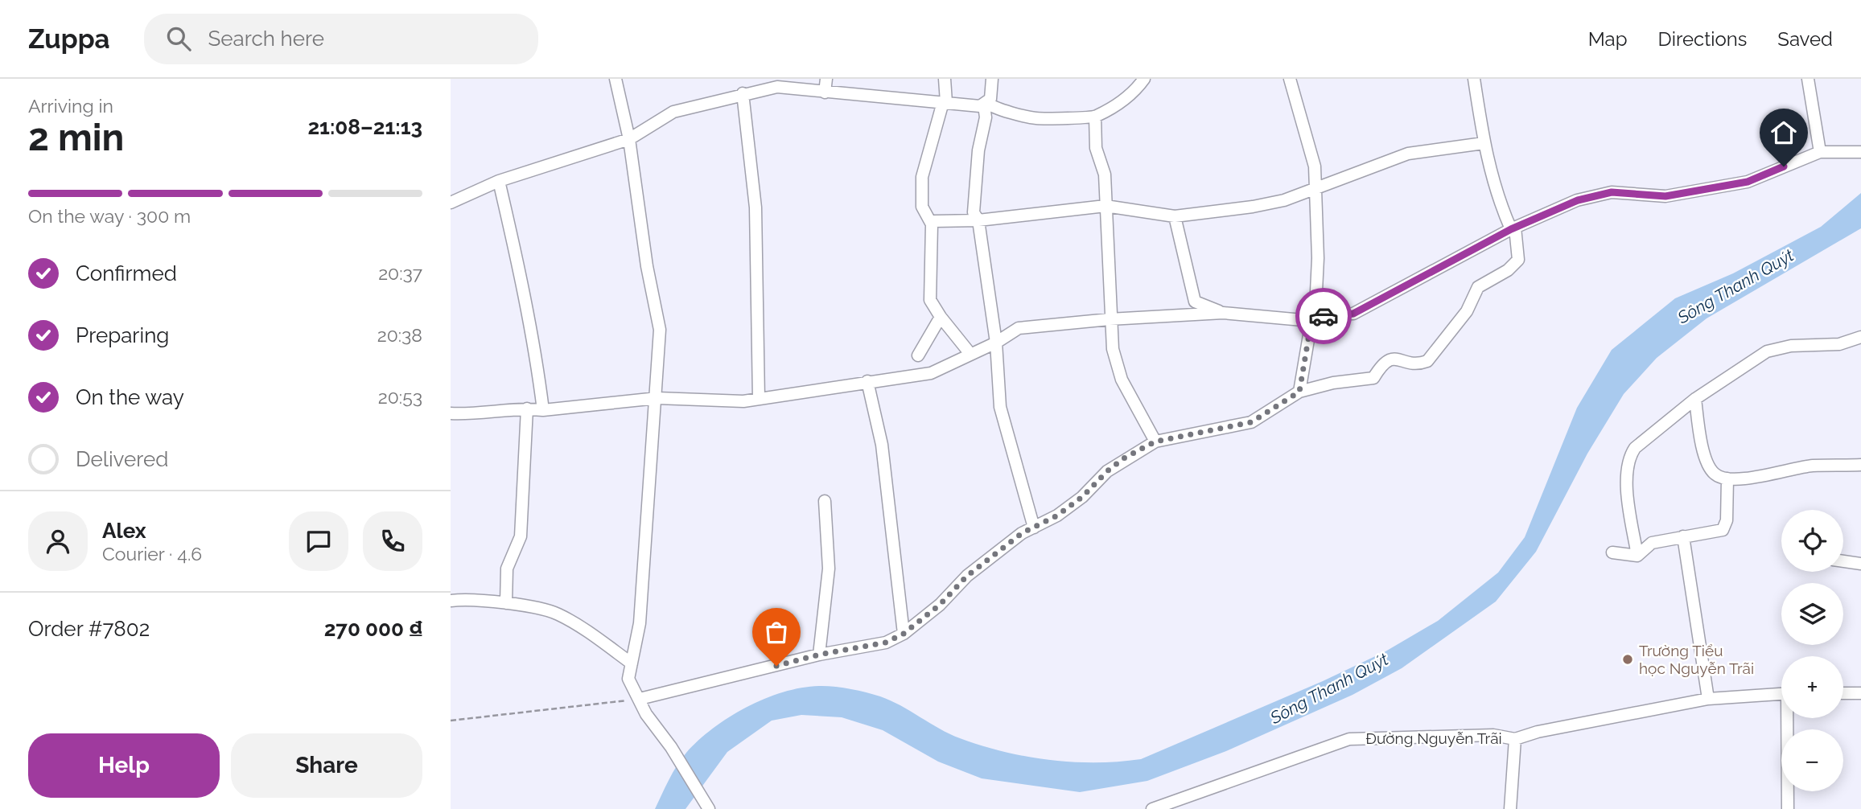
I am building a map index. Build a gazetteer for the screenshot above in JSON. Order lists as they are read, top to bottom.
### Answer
{
  "streets": {
    "street": ["Đường Nguyễn Trãi"]
  },
  "water": ["Sông Thanh Quýt"],
  "places": ["Trường Tiểu học Nguyễn Trãi"],
  "page": {
    "header": "Zuppa",
    "search": "Search here",
    "nav": ["Map", "Directions", "Saved"],
    "heading": ["2 min", "Arriving in", "21:08–21:13"],
    "panel": [
      "Alex",
      "Courier · 4.6",
      "Order #7802",
      "270 000 ₫"
    ],
    "bar": "On the way · 300 m",
    "list": [
      ["Confirmed", "20:37"],
      ["Preparing", "20:38"],
      ["On the way", "20:53"],
      "Delivered"
    ],
    "map_buttons": ["+", "−"],
    "buttons": ["Help", "Share"]
  }
}
